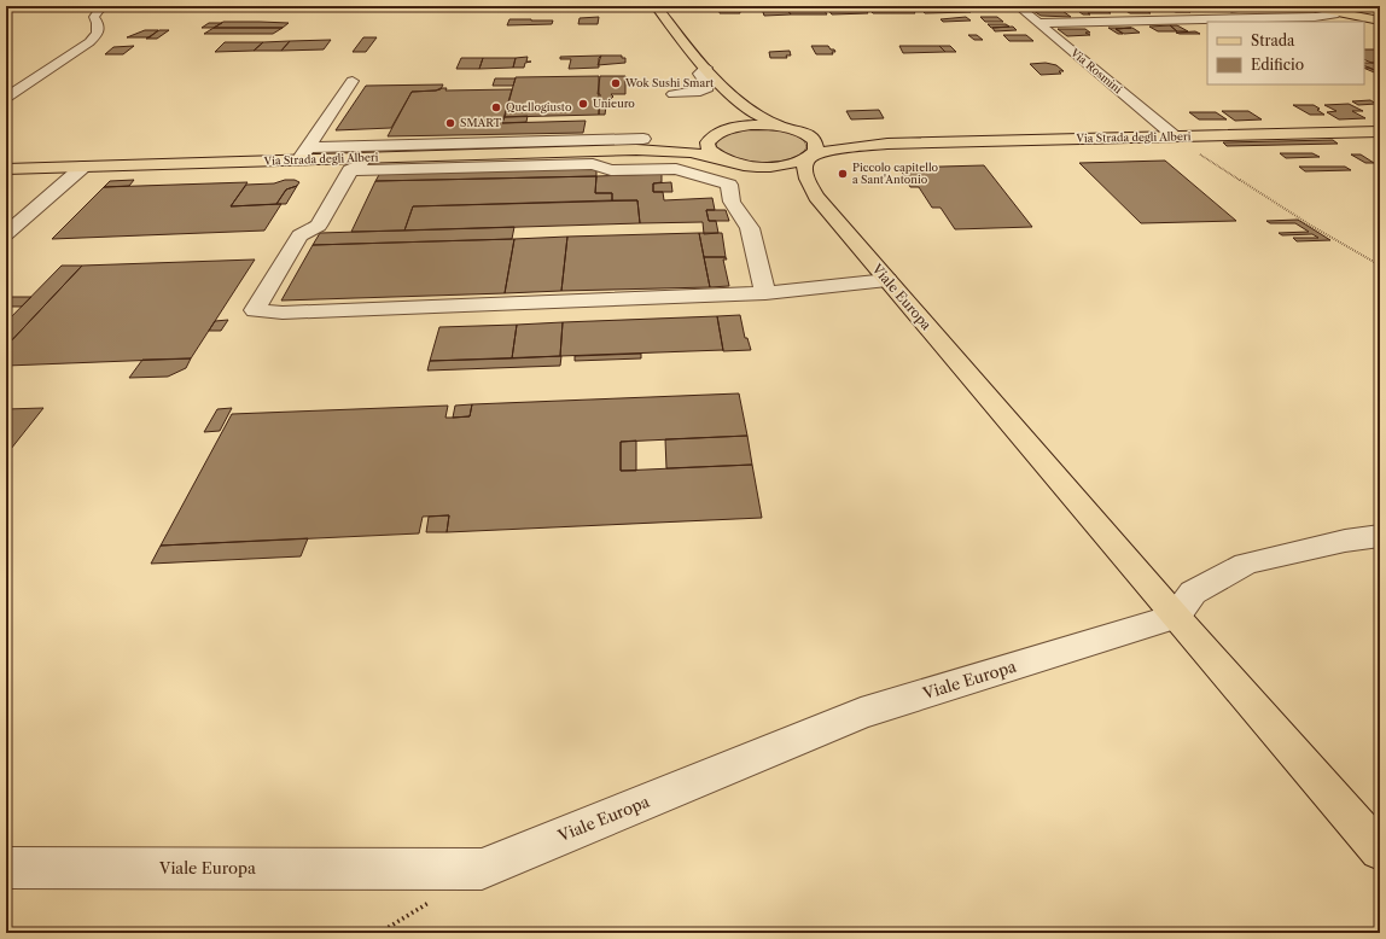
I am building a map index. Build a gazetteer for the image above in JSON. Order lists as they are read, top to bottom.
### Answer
{
  "streets": {
    "main road": ["Via Strada degli Alberi", "Viale Europa"],
    "street": ["Via Rosmini"]
  },
  "crossings": [
    ["Via Rosmini", "Via Strada degli Alberi"],
    ["Via Strada degli Alberi", "Viale Europa"]
  ],
  "places": [
    "Wok Sushi Smart",
    "Unieuro",
    "Quellogiusto",
    "SMART",
    "Piccolo capitello a Sant'Antonio"
  ],
  "legend": ["Strada", "Edificio"]
}
